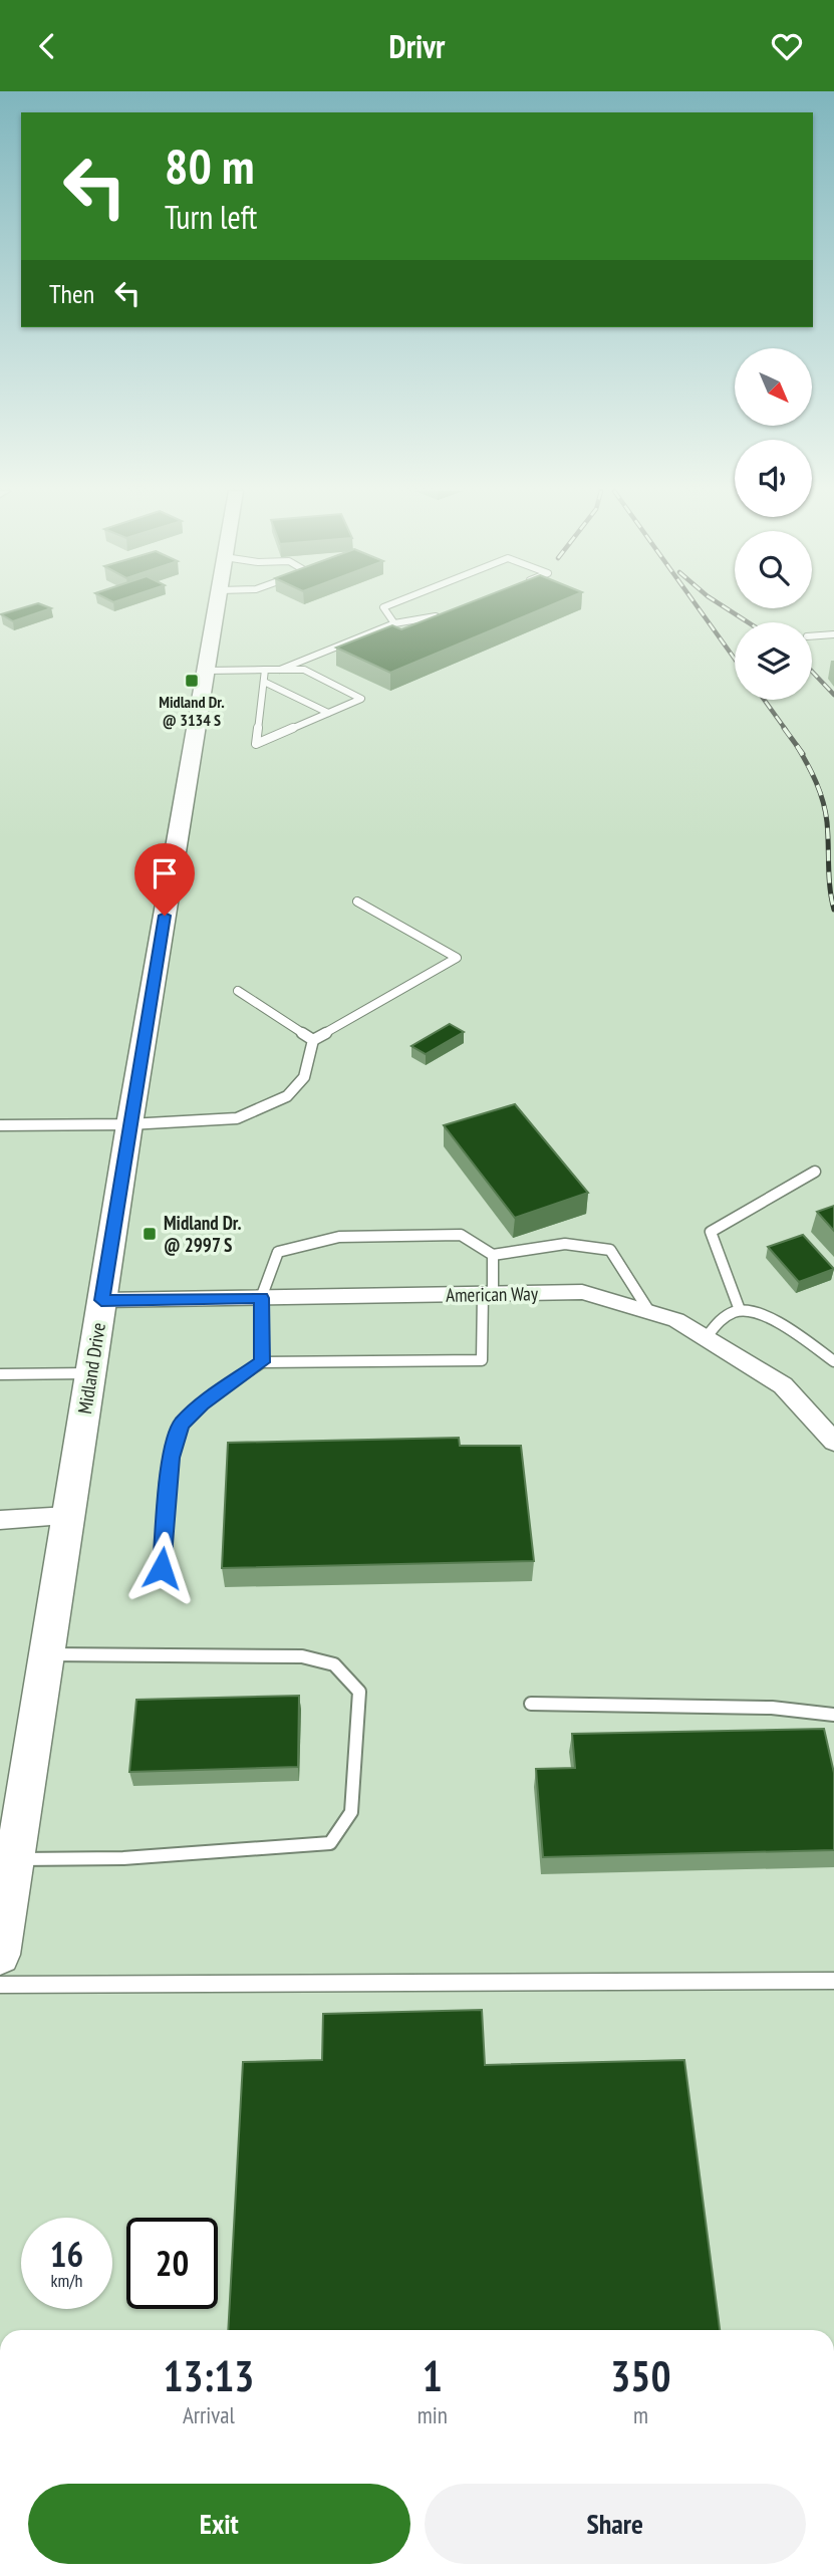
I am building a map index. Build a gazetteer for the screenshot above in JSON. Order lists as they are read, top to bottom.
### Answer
{
  "streets": {
    "street": ["American Way", "Midland Drive"]
  },
  "crossings": [
    ["American Way", "Midland Drive"]
  ],
  "places": {
    "transit": ["Midland Dr. @ 3134 S", "Midland Dr. @ 2997 S"]
  },
  "north": "bottom right",
  "page": {
    "header": "Drivr",
    "turn": ["80 m", "Turn left"],
    "then": "Then",
    "speed": "16 km/h",
    "limit": "20",
    "eta": [
      "13:13",
      "Arrival",
      "1",
      "min",
      "350",
      "m"
    ],
    "buttons": ["Exit", "Share"]
  }
}
